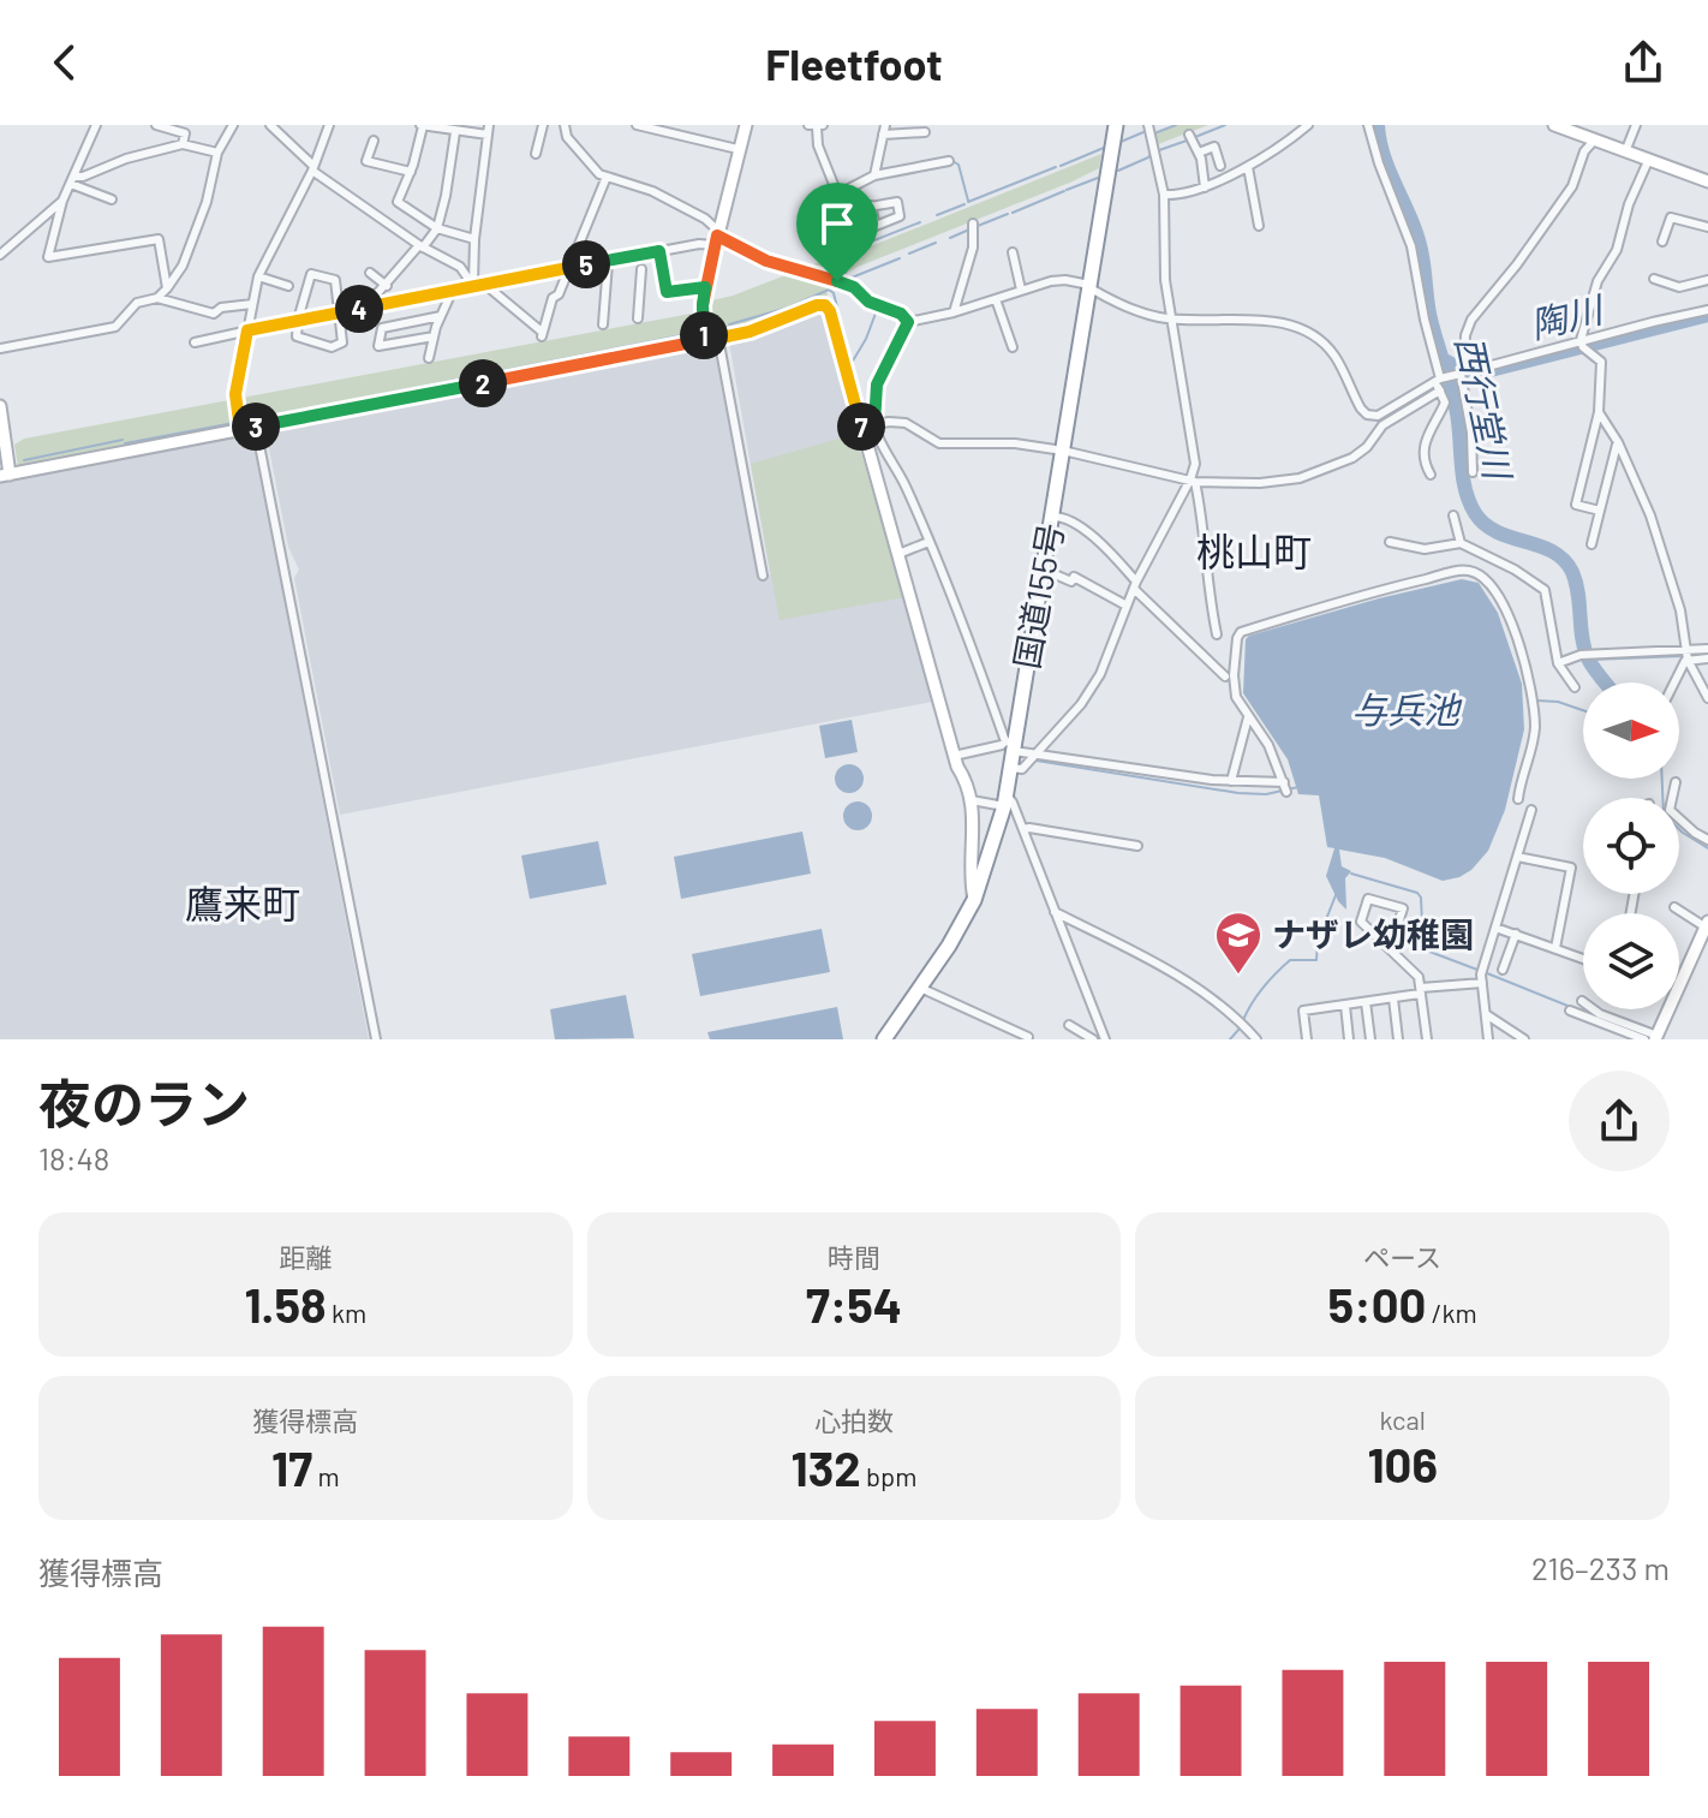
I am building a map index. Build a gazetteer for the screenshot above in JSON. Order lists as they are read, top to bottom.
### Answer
{
  "streets": {
    "highway": ["国道155号"]
  },
  "districts": ["桃山町", "鷹来町"],
  "water": ["陶川", "西行堂川", "与兵池"],
  "places": {
    "school or university": ["ナザレ幼稚園"]
  },
  "north": "right",
  "page": {
    "header": "Fleetfoot",
    "pins": [
      "5",
      "4",
      "1",
      "2",
      "3",
      "7"
    ],
    "heading": ["夜のラン", "18:48"],
    "stats": [
      ["距離", "1.58 km"],
      ["時間", "7:54"],
      ["ペース", "5:00 /km"],
      ["獲得標高", "17 m"],
      ["心拍数", "132 bpm"],
      ["kcal", "106"]
    ],
    "chart": ["獲得標高", "216–233 m"]
  }
}
